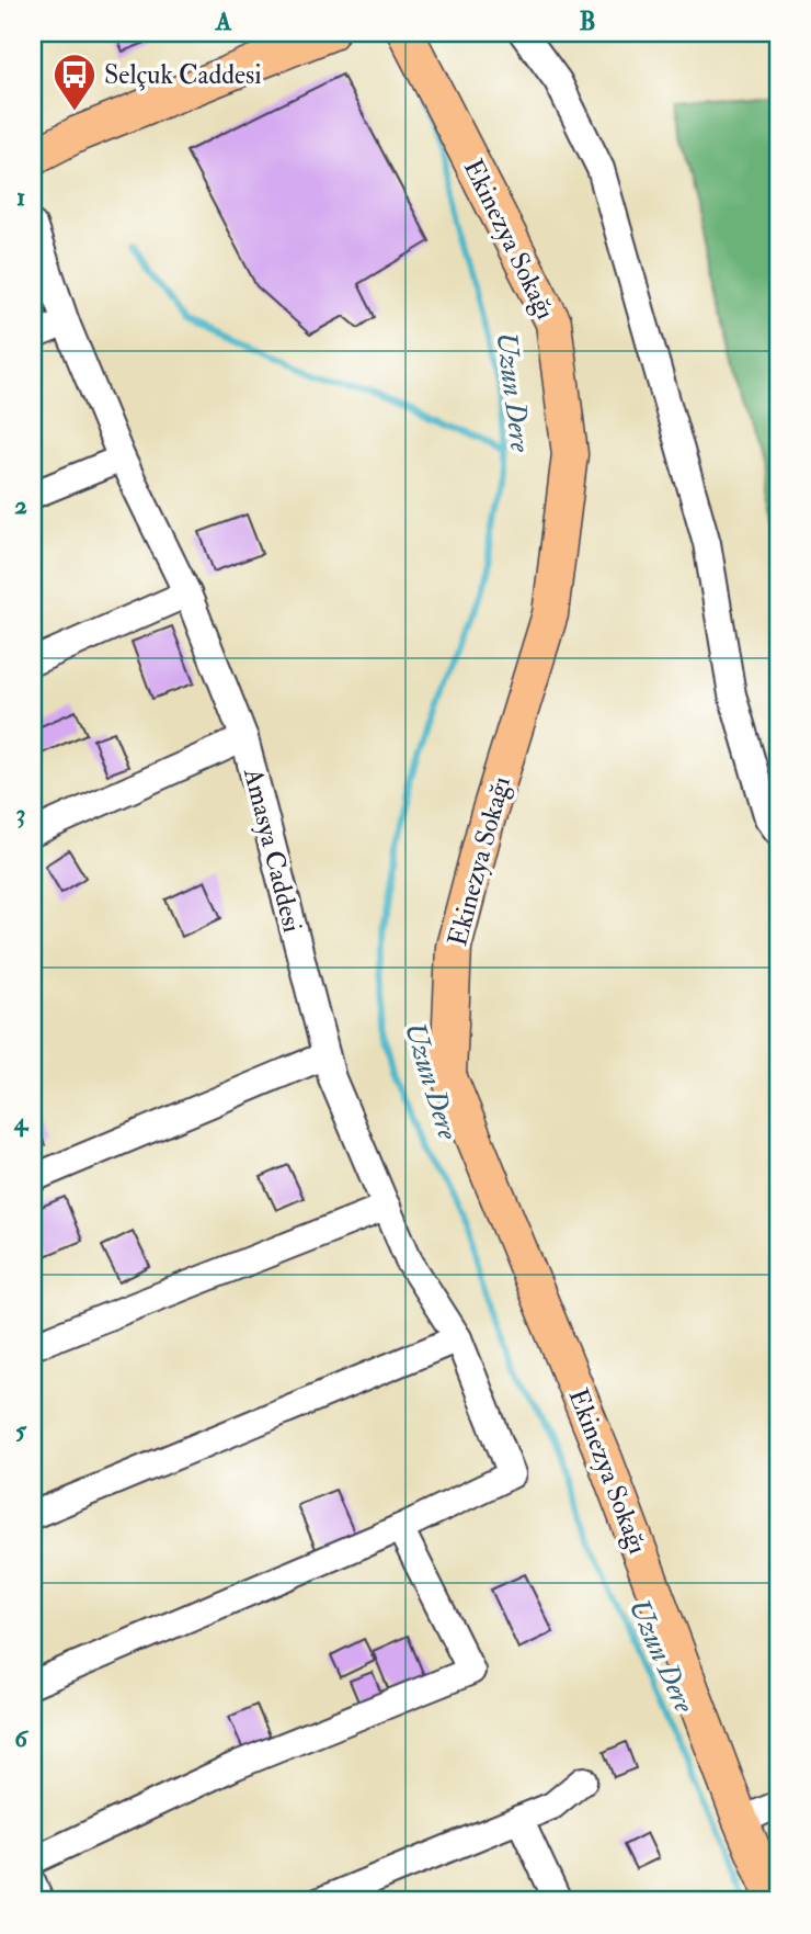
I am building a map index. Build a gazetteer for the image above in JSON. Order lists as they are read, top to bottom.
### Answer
{
  "streets": {
    "main road": ["Ekinezya Sokağı"],
    "street": ["Amasya Caddesi"]
  },
  "water": ["Uzun Dere"],
  "places": {
    "bus stop": ["Selçuk Caddesi"]
  },
  "grid": {
    "columns": ["A", "B"],
    "rows": [
      "1",
      "2",
      "3",
      "4",
      "5",
      "6"
    ]
  }
}
